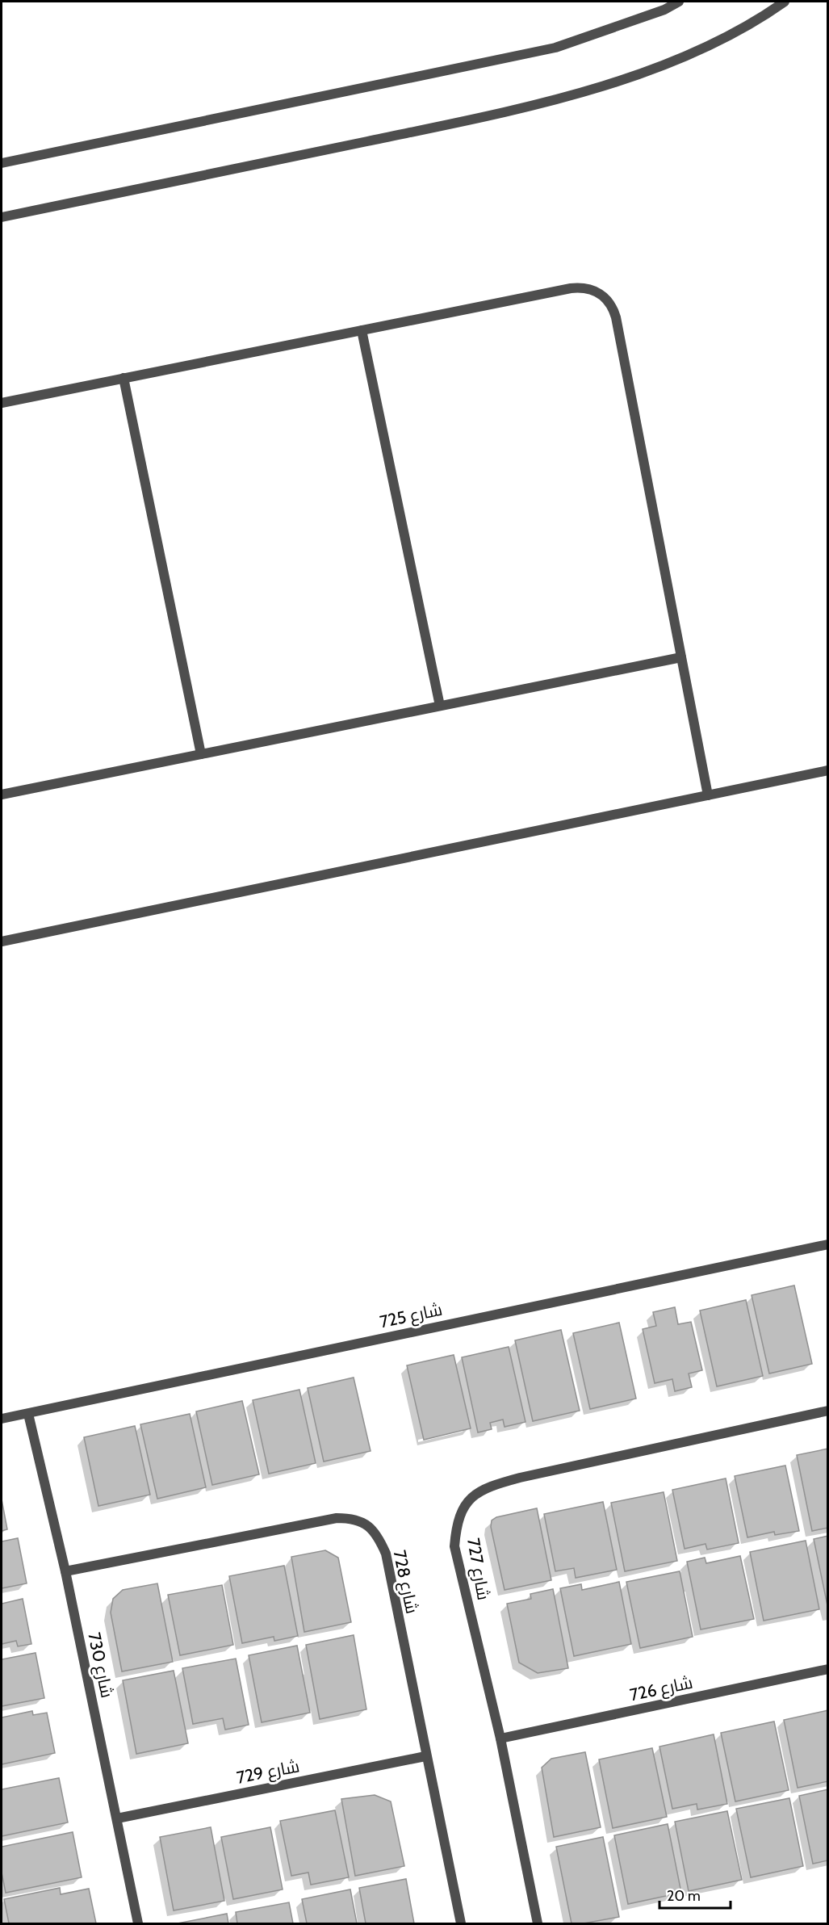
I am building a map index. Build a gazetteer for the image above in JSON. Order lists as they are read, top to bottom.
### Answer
{
  "streets": {
    "street": [
      "شارع 725",
      "شارع 727",
      "شارع 728",
      "شارع 730",
      "شارع 726",
      "شارع 729"
    ]
  },
  "crossings": [
    ["شارع 725", "شارع 730"],
    ["شارع 727", "شارع 726"],
    ["شارع 728", "شارع 730"],
    ["شارع 728", "شارع 729"],
    ["شارع 730", "شارع 729"]
  ],
  "scale_bar": "20 m"
}
